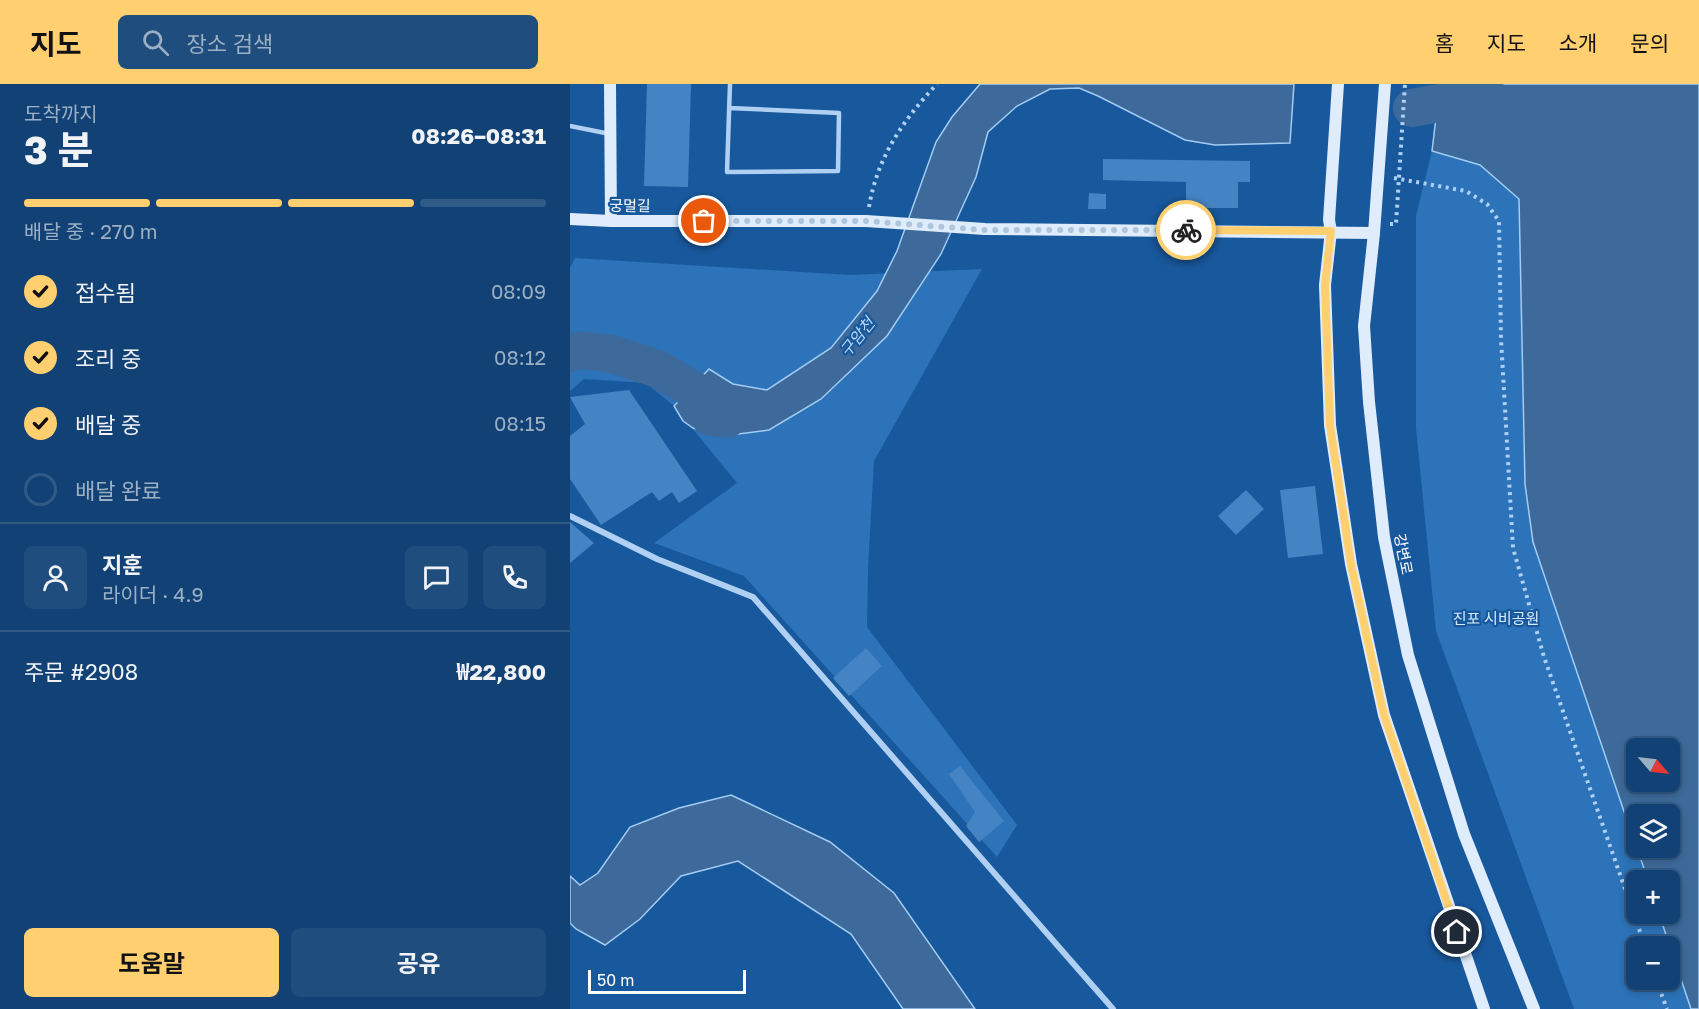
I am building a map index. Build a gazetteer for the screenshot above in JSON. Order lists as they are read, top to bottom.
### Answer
{
  "streets": {
    "street": ["궁멀길", "강변로"]
  },
  "crossings": [
    ["궁멀길", "강변로"]
  ],
  "water": ["구암천"],
  "parks": ["진포 시비공원"],
  "scale_bar": "50 m",
  "north": "bottom right",
  "page": {
    "header": "지도",
    "search": "장소 검색",
    "nav": [
      "홈",
      "지도",
      "소개",
      "문의"
    ],
    "heading": ["3 분", "도착까지", "08:26–08:31"],
    "panel": [
      "지훈",
      "라이더 · 4.9",
      "주문 #2908",
      "₩22,800"
    ],
    "bar": "배달 중 · 270 m",
    "list": [
      ["접수됨", "08:09"],
      ["조리 중", "08:12"],
      ["배달 중", "08:15"],
      "배달 완료"
    ],
    "map_buttons": ["+", "−"],
    "buttons": ["도움말", "공유"],
    "scale": "50 m"
  }
}
